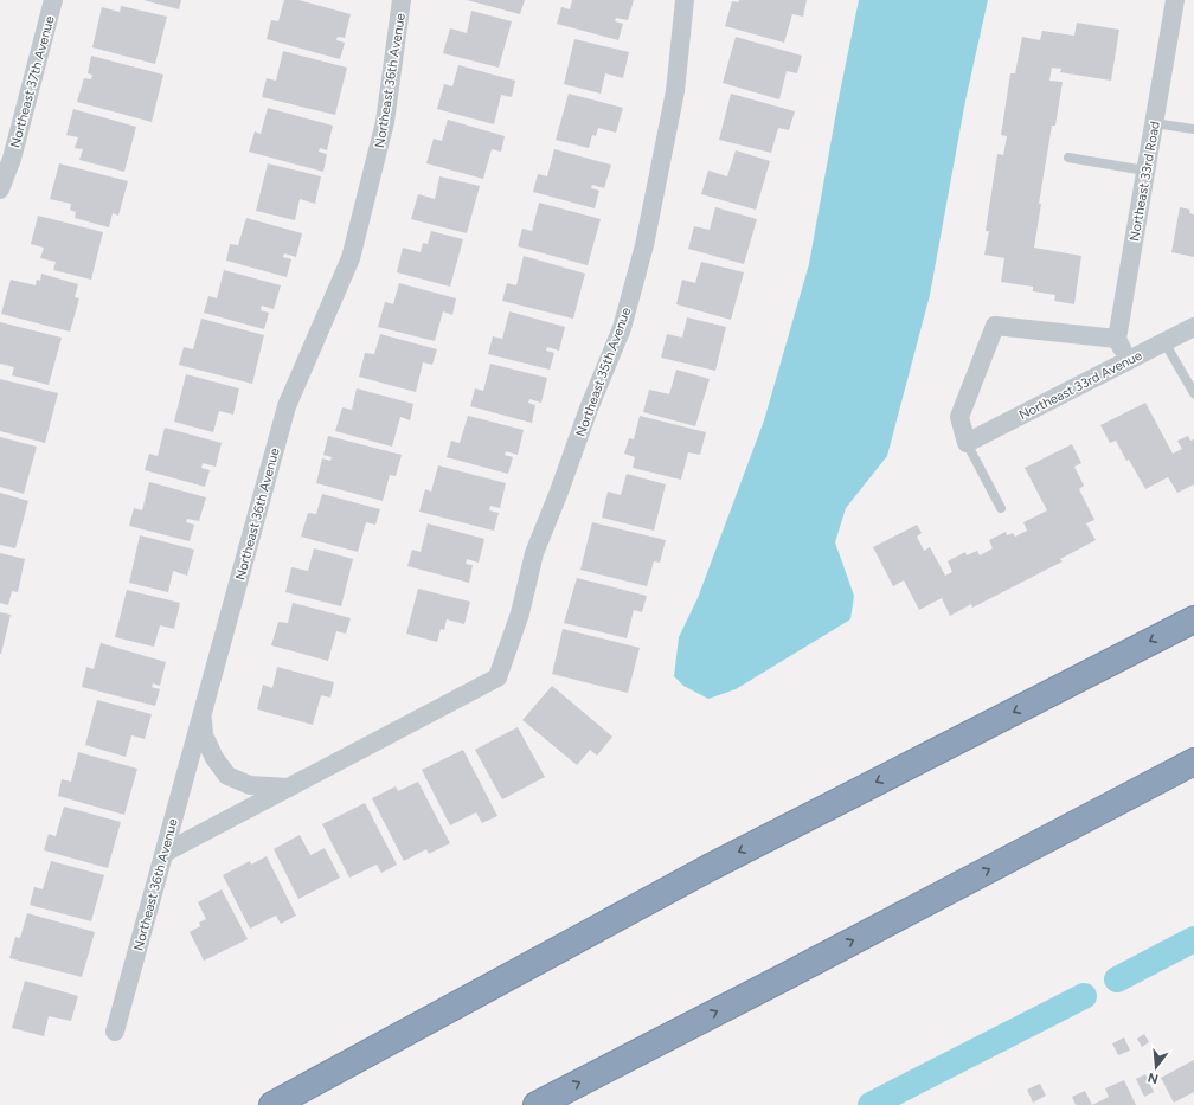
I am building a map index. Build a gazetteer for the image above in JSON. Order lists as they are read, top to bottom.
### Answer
{
  "streets": {
    "street": [
      "Northeast 36th Avenue",
      "Northeast 37th Avenue",
      "Northeast 33rd Road",
      "Northeast 35th Avenue",
      "Northeast 33rd Avenue"
    ]
  },
  "north": "bottom"
}
